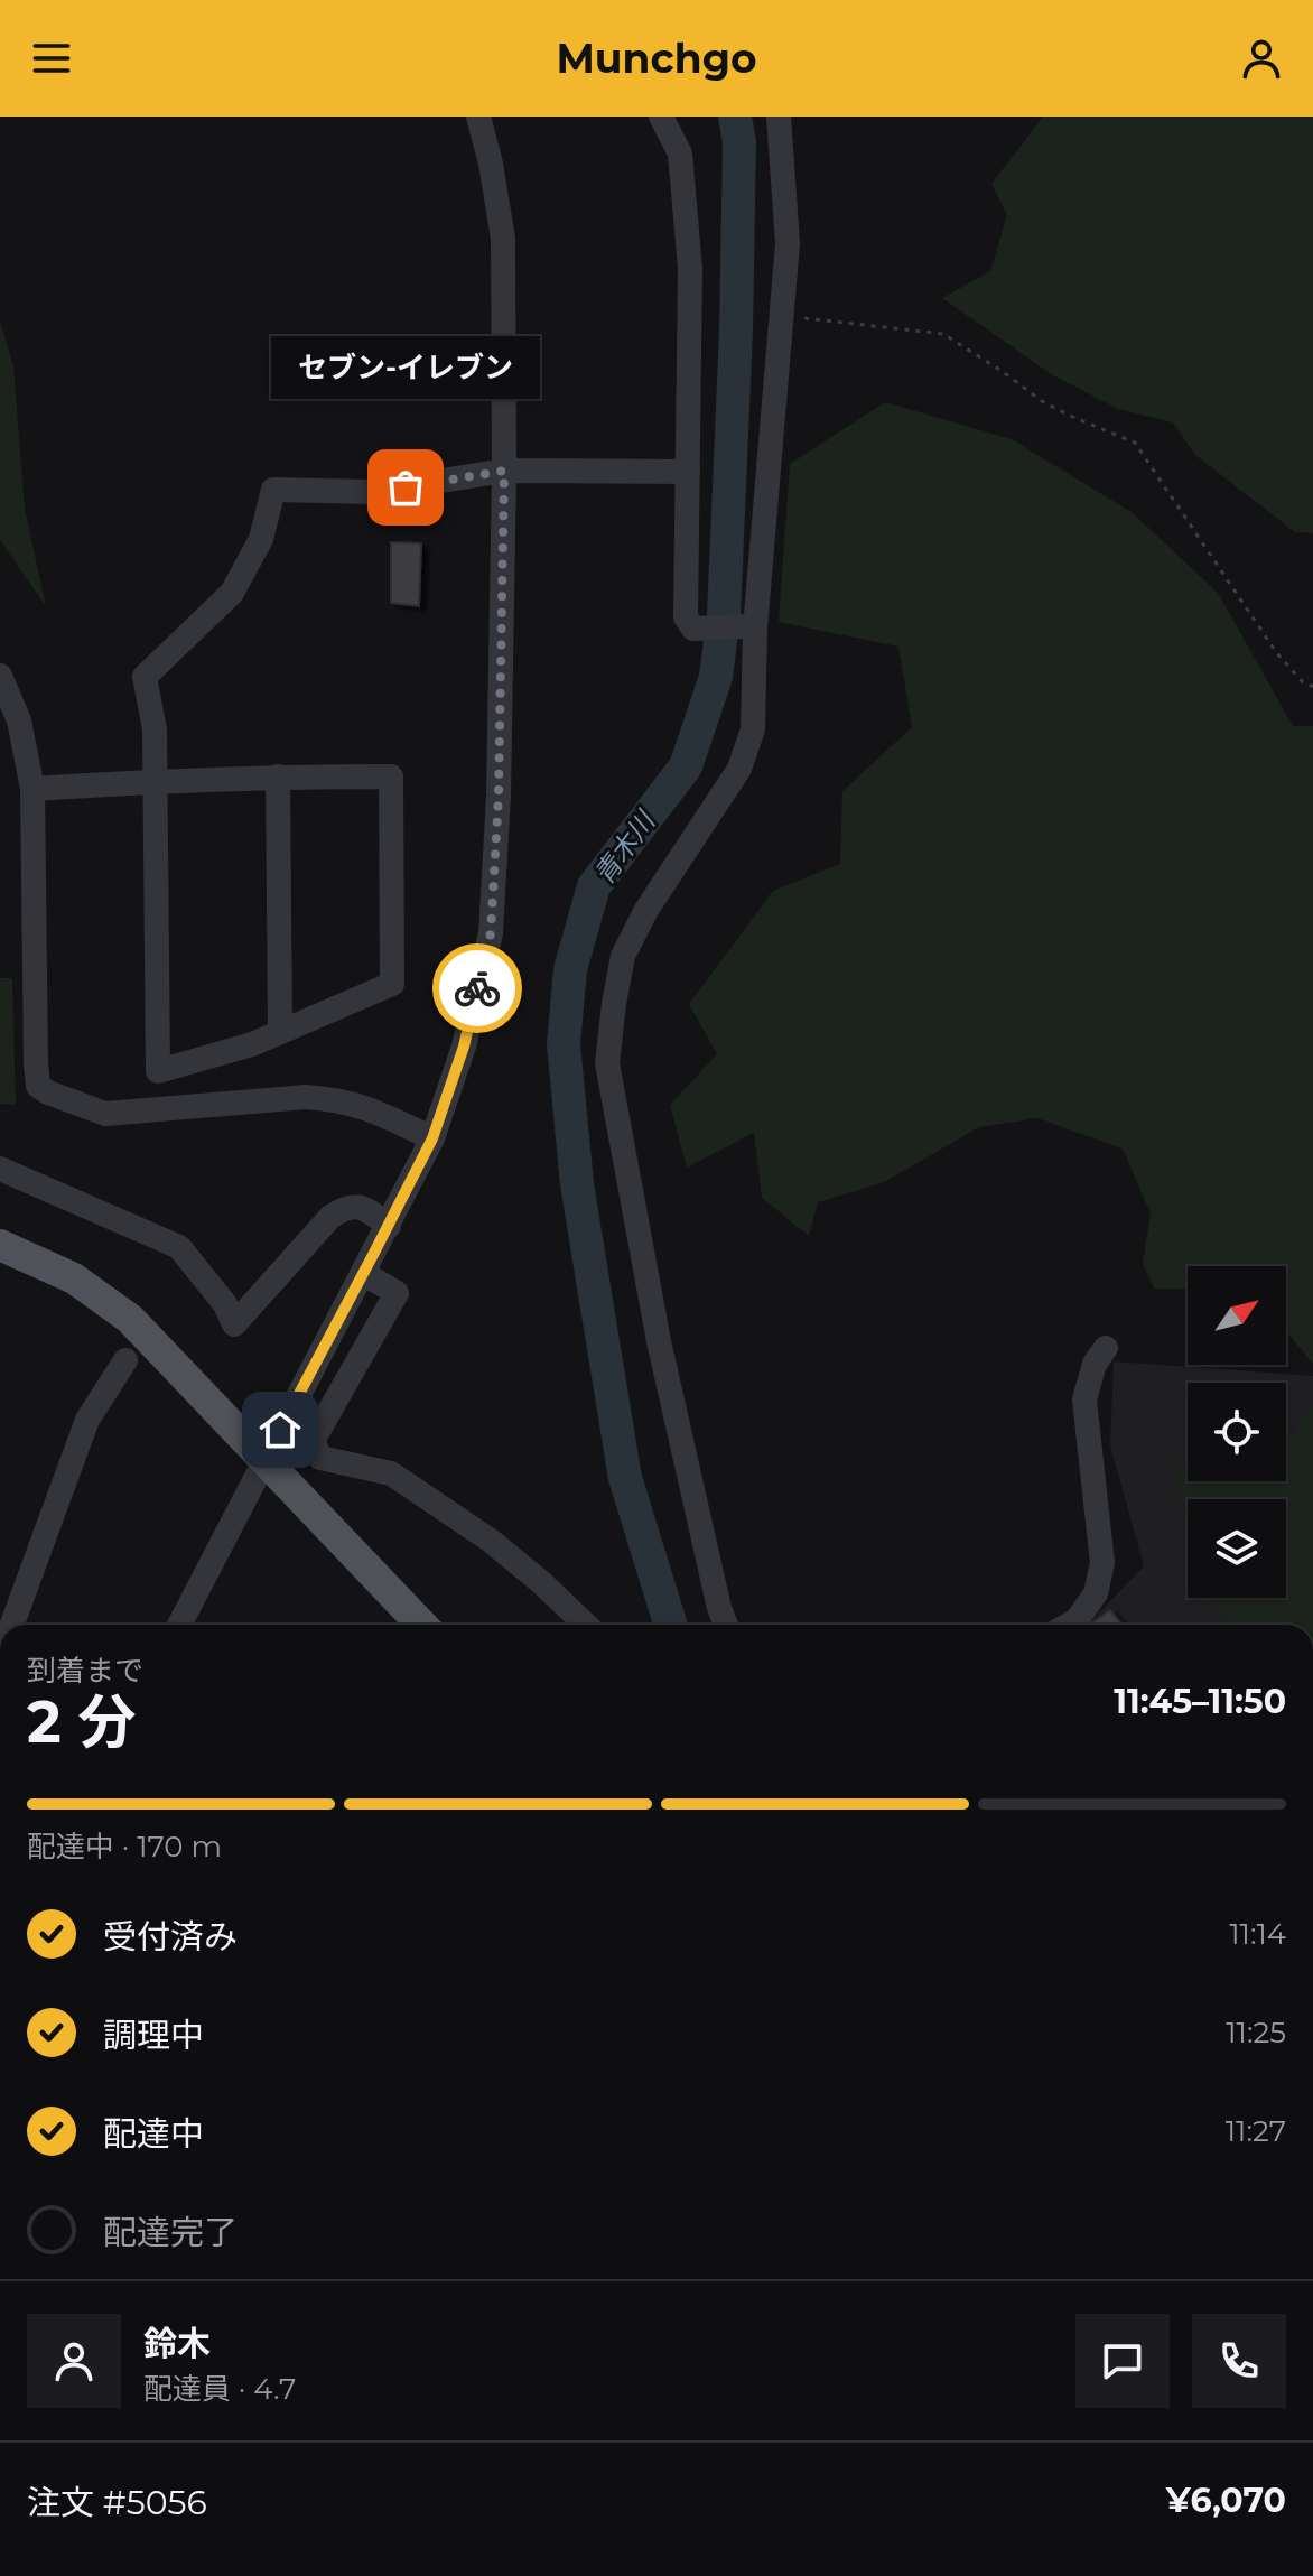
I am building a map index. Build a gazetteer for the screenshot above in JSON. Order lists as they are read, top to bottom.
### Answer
{
  "water": ["青木川"],
  "places": ["セブン-イレブン"],
  "north": "top right",
  "page": {
    "header": "Munchgo",
    "bubble": "セブン-イレブン",
    "heading": ["2 分", "到着まで", "11:45–11:50"],
    "panel": [
      "鈴木",
      "配達員 · 4.7",
      "注文 #5056",
      "¥6,070"
    ],
    "bar": "配達中 · 170 m",
    "list": [
      ["受付済み", "11:14"],
      ["調理中", "11:25"],
      ["配達中", "11:27"],
      "配達完了"
    ]
  }
}
